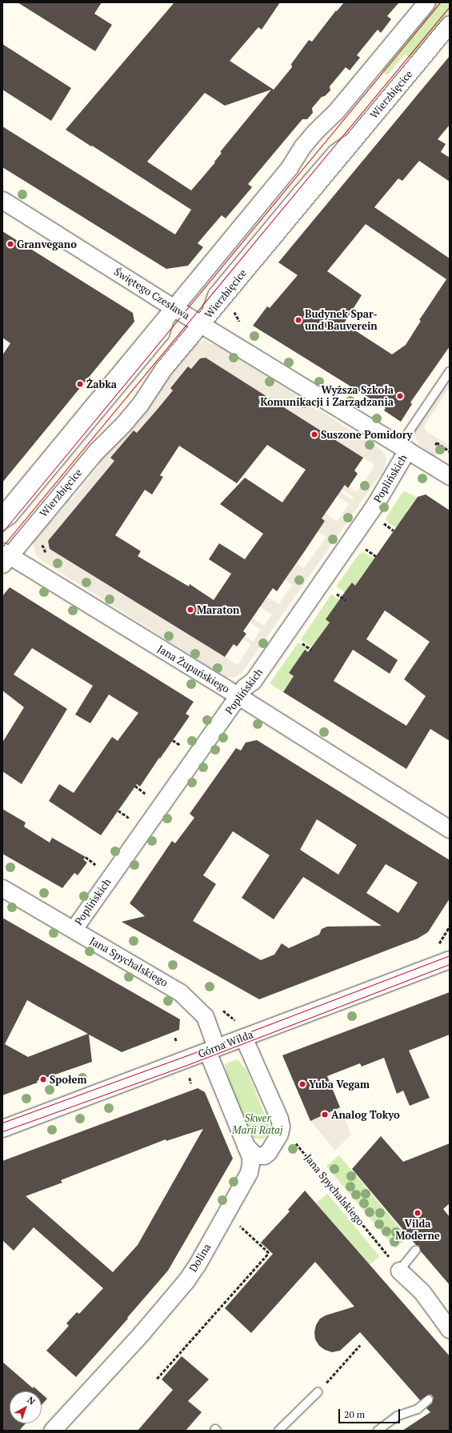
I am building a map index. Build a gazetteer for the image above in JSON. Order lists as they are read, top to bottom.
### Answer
{
  "streets": {
    "street": [
      "Wierzbięcice",
      "Świętego Czesława",
      "Poplińskich",
      "Jana Żupańskiego",
      "Jana Spychalskiego",
      "Górna Wilda",
      "Dolina"
    ]
  },
  "crossings": [
    ["Wierzbięcice", "Świętego Czesława"],
    ["Wierzbięcice", "Jana Żupańskiego"],
    ["Świętego Czesława", "Poplińskich"],
    ["Poplińskich", "Jana Żupańskiego"],
    ["Poplińskich", "Jana Spychalskiego"],
    ["Jana Spychalskiego", "Górna Wilda"],
    ["Jana Spychalskiego", "Dolina"],
    ["Górna Wilda", "Dolina"]
  ],
  "parks": ["Skwer Marii Rataj"],
  "places": [
    "Granvegano",
    "Budynek Spar- und Bauverein",
    "Żabka",
    "Wyższa Szkoła Komunikacji i Zarządzania",
    "Suszone Pomidory",
    "Maraton",
    "Społem",
    "Yuba Vegam",
    "Analog Tokyo",
    "Vilda Moderne"
  ],
  "scale_bar": "20 m",
  "north": "top right"
}
